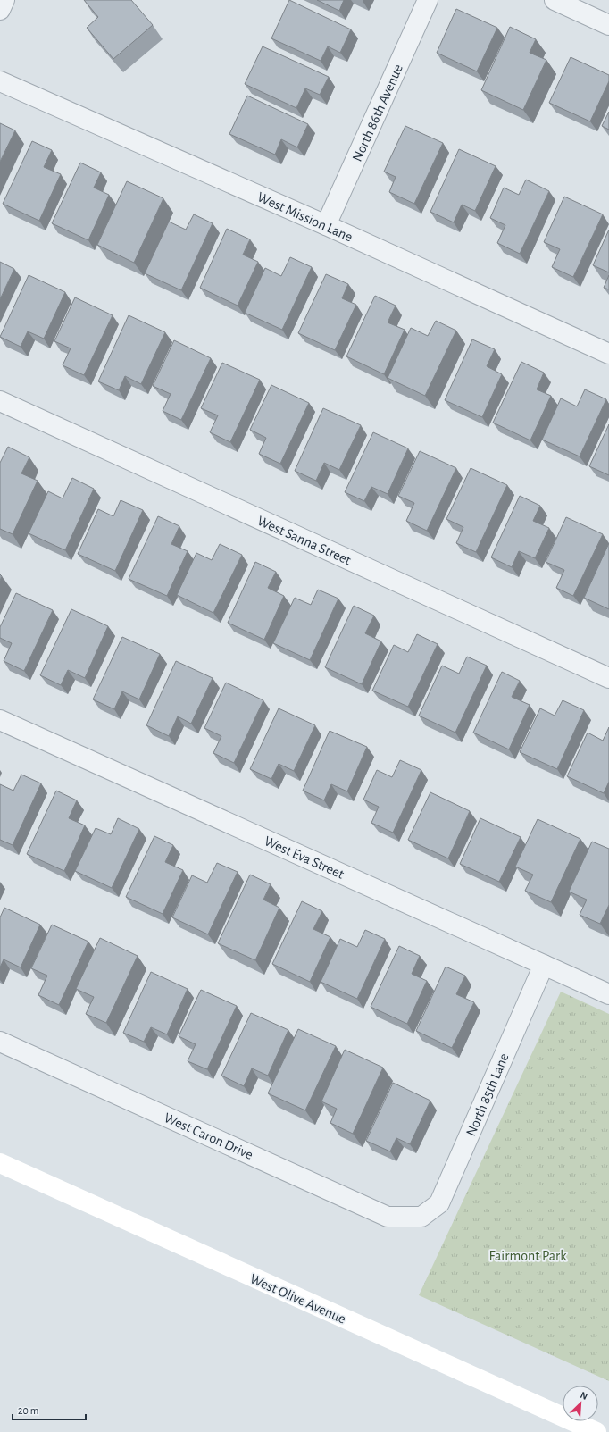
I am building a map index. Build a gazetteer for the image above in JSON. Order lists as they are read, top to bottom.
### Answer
{
  "streets": {
    "main road": ["West Olive Avenue"],
    "street": [
      "North 86th Avenue",
      "West Mission Lane",
      "West Sanna Street",
      "West Eva Street",
      "North 85th Lane",
      "West Caron Drive"
    ]
  },
  "crossings": [
    ["North 86th Avenue", "West Mission Lane"],
    ["West Eva Street", "North 85th Lane"],
    ["North 85th Lane", "West Caron Drive"]
  ],
  "parks": ["Fairmont Park"],
  "scale_bar": "20 m",
  "north": "top right"
}
